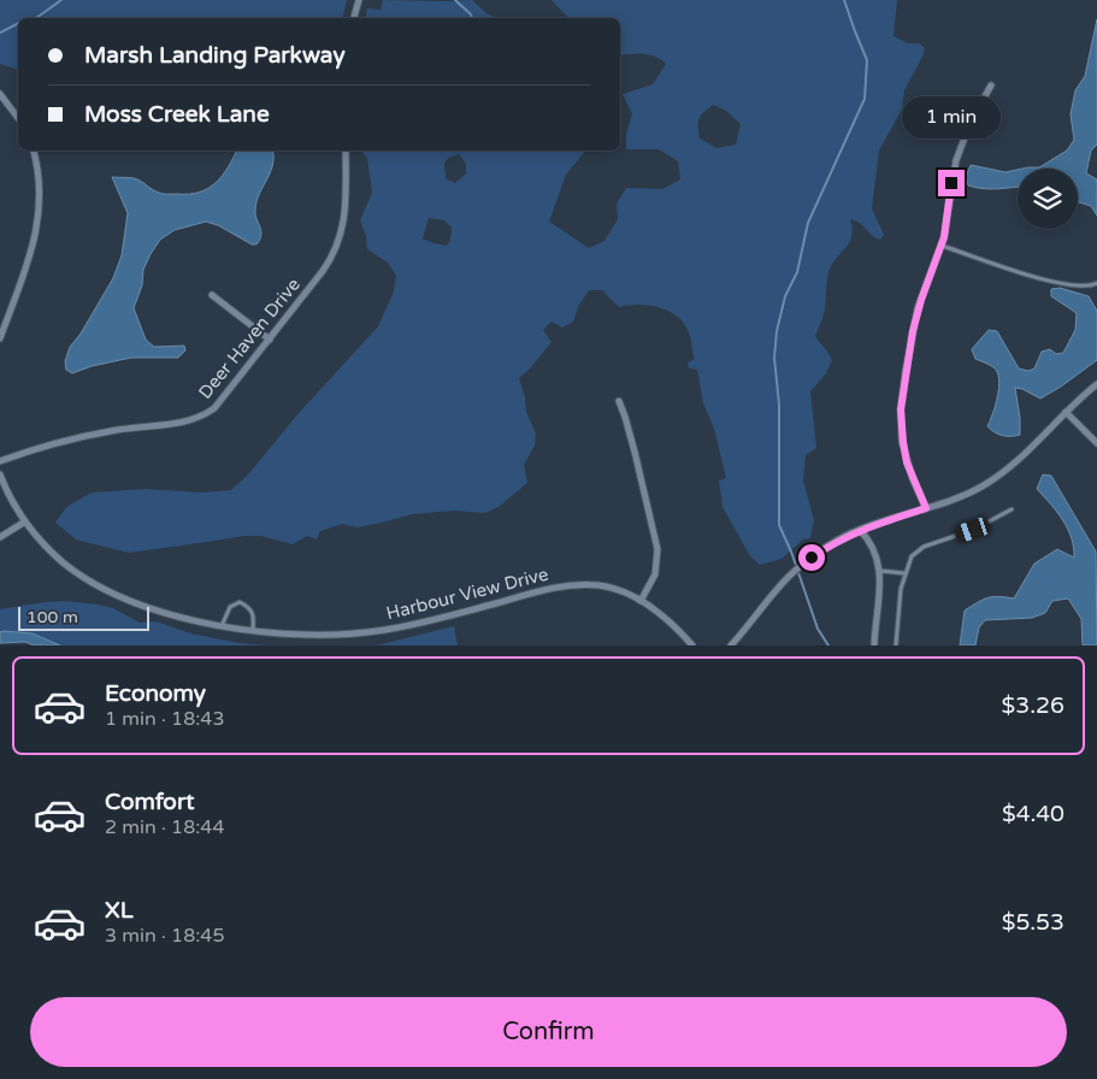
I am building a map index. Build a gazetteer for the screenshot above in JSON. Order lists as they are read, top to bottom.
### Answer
{
  "streets": {
    "street": ["Deer Haven Drive", "Harbour View Drive"]
  },
  "scale_bar": "100 m",
  "page": {
    "banner": ["Marsh Landing Parkway", "Moss Creek Lane"],
    "bubble": "1 min",
    "scale": "100 m",
    "list": [
      {
        "name": "Economy",
        "note": "1 min · 18:43",
        "value": "$3.26"
      },
      {
        "name": "Comfort",
        "note": "2 min · 18:44",
        "value": "$4.40"
      },
      {
        "name": "XL",
        "note": "3 min · 18:45",
        "value": "$5.53"
      }
    ],
    "buttons": "Confirm"
  }
}
